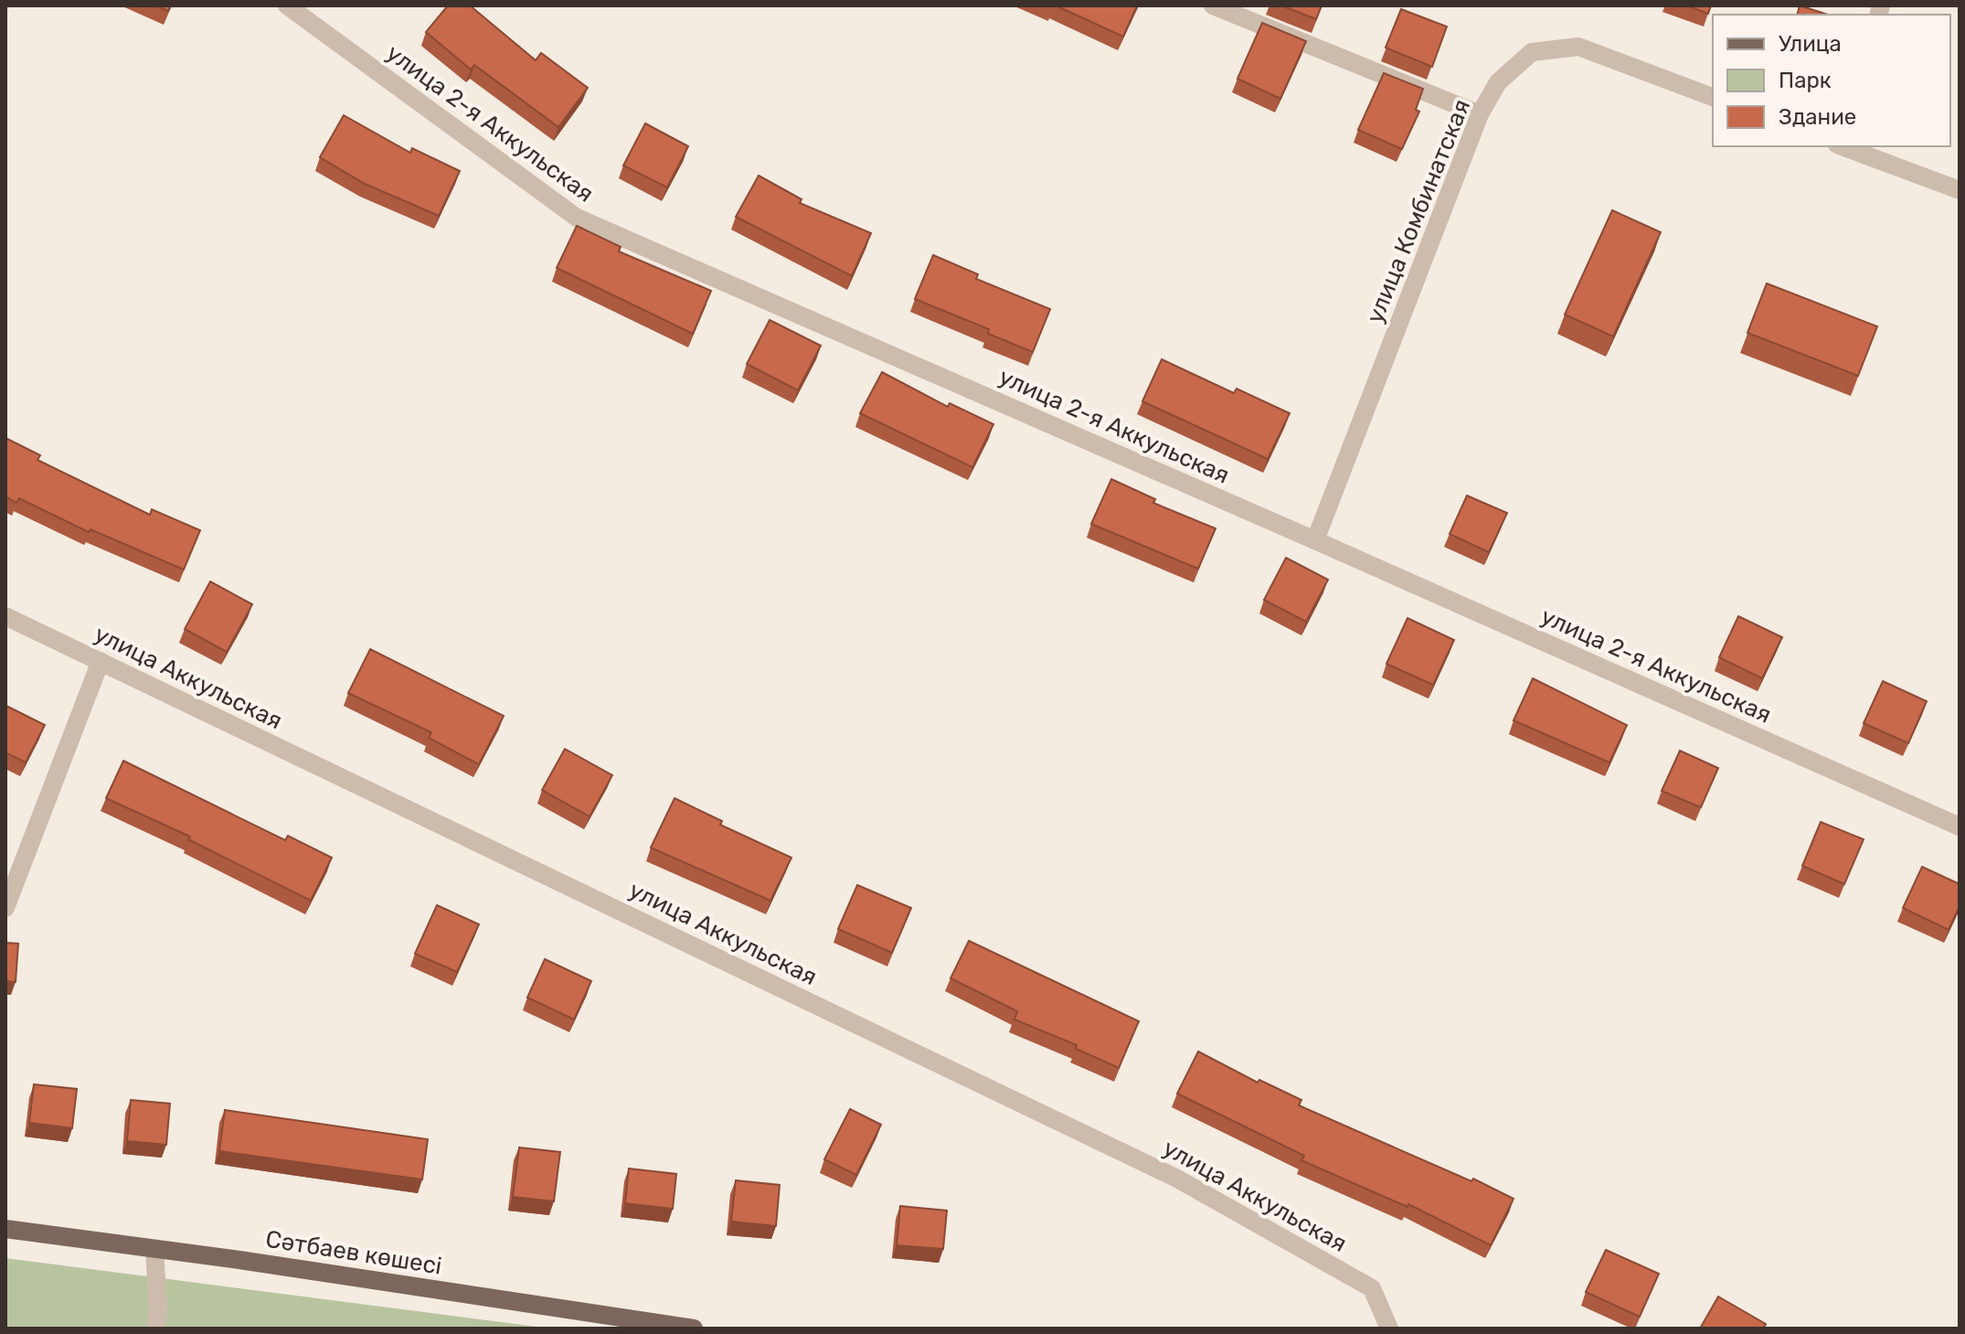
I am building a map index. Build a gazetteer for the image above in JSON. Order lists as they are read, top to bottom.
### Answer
{
  "streets": {
    "main road": ["Сәтбаев көшесі"],
    "street": ["улица 2-я Аккульская", "улица Комбинатская", "улица Аккульская"]
  },
  "crossings": [
    ["улица 2-я Аккульская", "улица Комбинатская"]
  ],
  "legend": ["Улица", "Парк", "Здание"]
}
